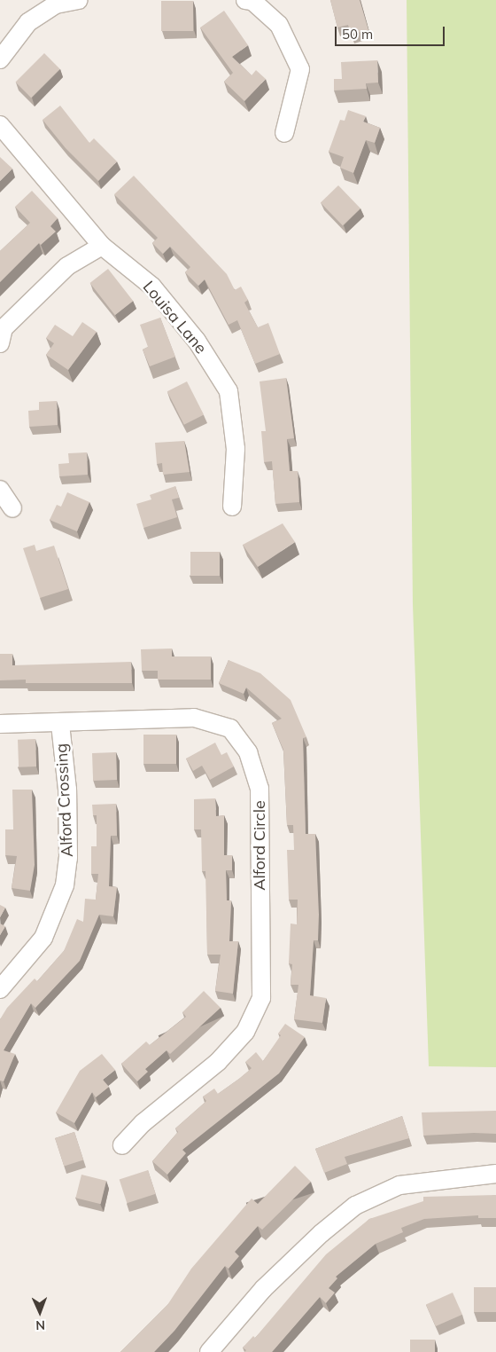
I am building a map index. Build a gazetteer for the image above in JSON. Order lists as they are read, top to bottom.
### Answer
{
  "streets": {
    "street": ["Louisa Lane", "Alford Crossing", "Alford Circle"]
  },
  "crossings": [
    ["Alford Crossing", "Alford Circle"]
  ],
  "scale_bar": "50 m",
  "north": "bottom"
}
